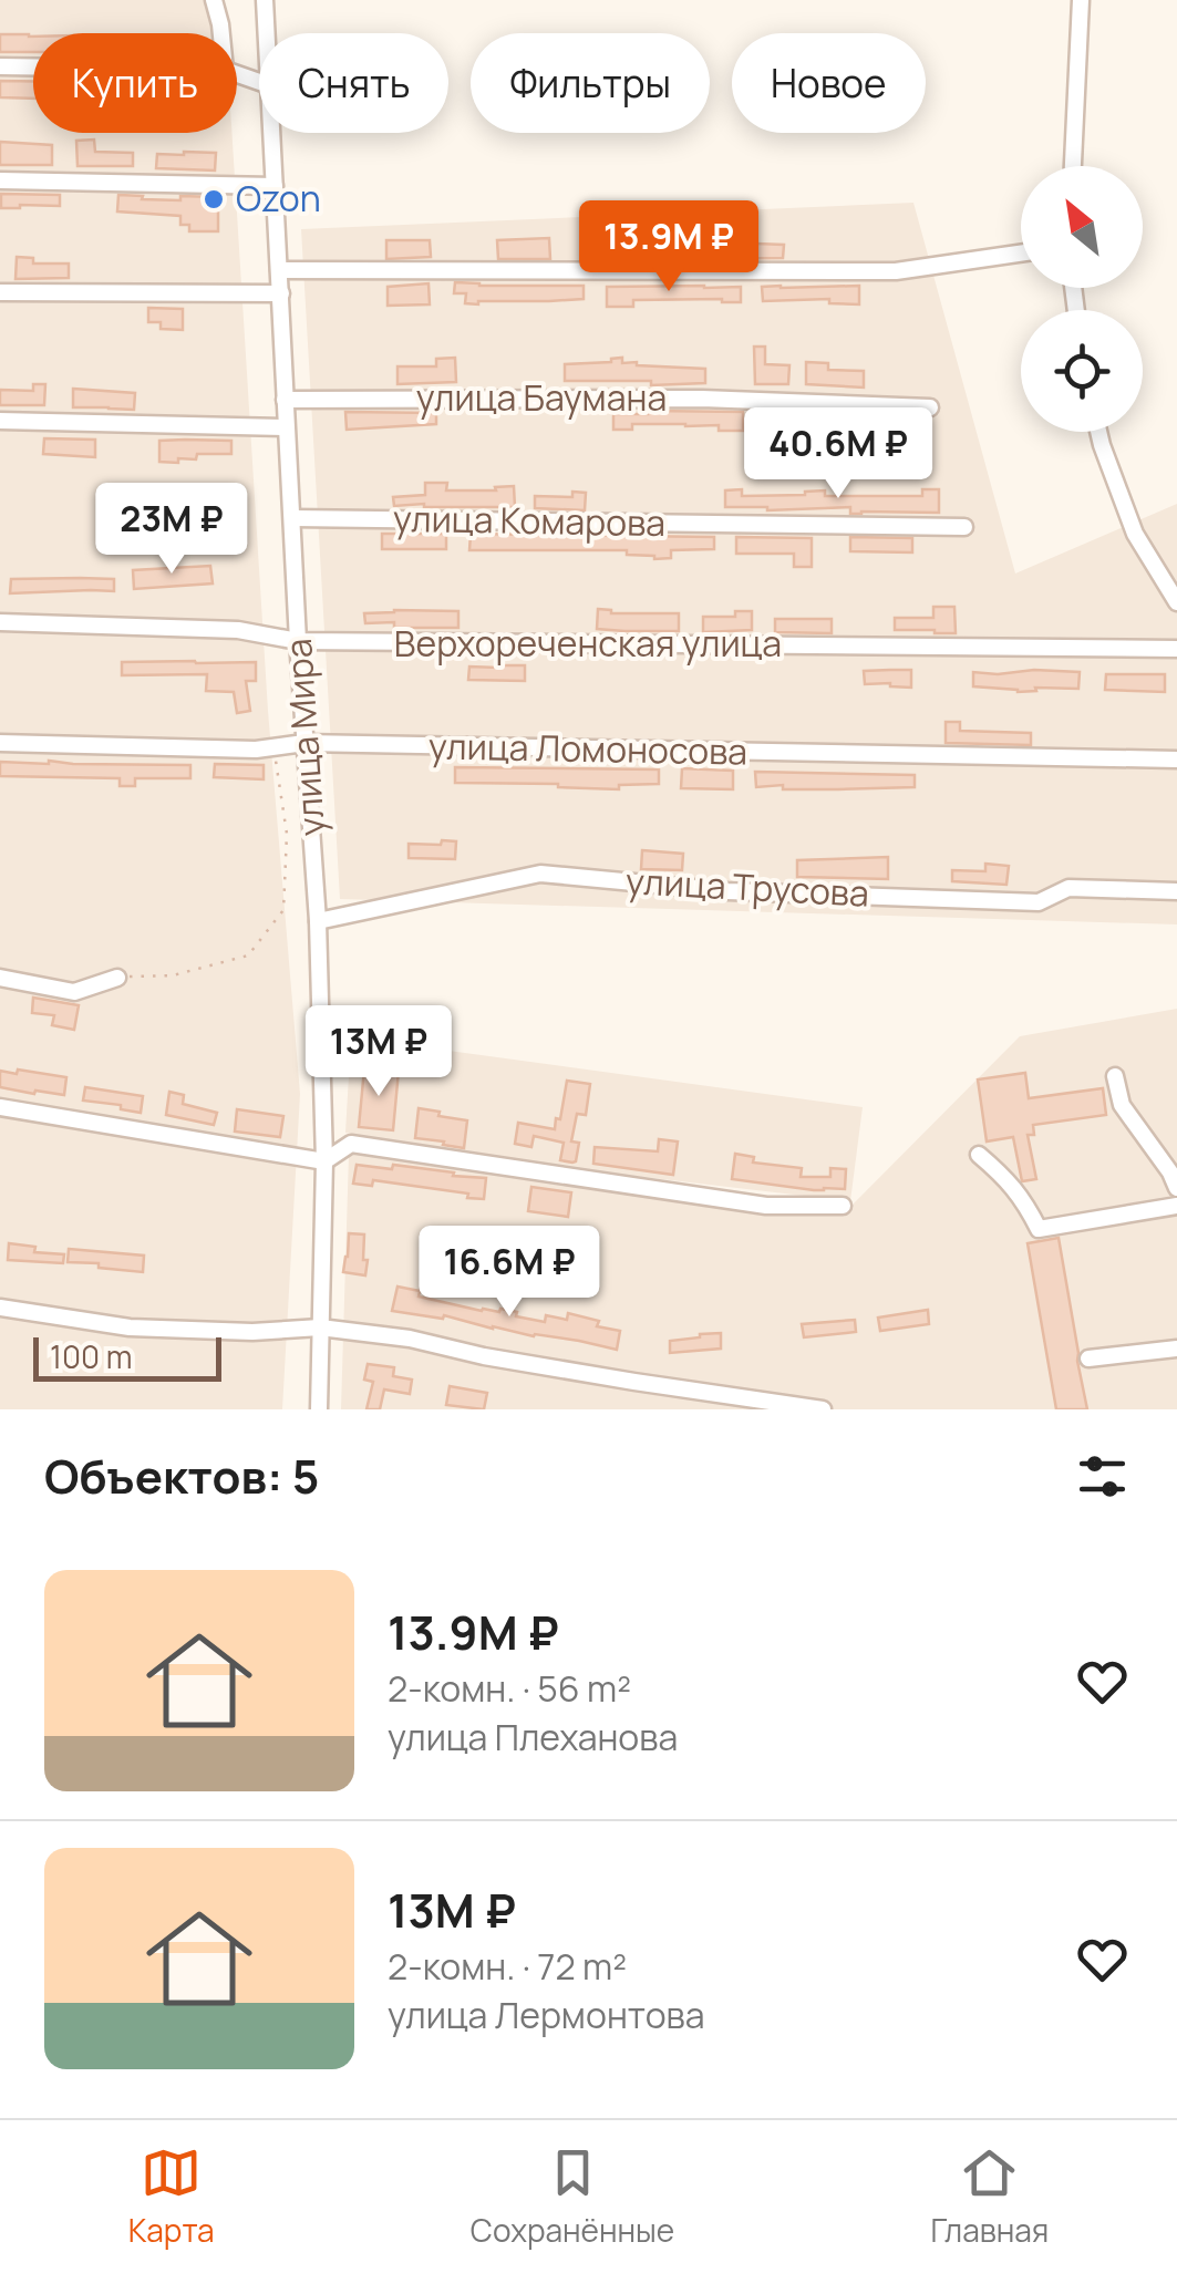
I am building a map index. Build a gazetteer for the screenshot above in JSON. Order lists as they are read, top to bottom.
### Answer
{
  "streets": {
    "street": [
      "улица Баумана",
      "улица Комарова",
      "Верхореченская улица",
      "улица Мира",
      "улица Ломоносова",
      "улица Трусова"
    ]
  },
  "crossings": [
    ["улица Баумана", "улица Мира"],
    ["улица Комарова", "улица Мира"],
    ["Верхореченская улица", "улица Мира"],
    ["улица Мира", "улица Ломоносова"],
    ["улица Мира", "улица Трусова"]
  ],
  "places": ["Ozon"],
  "scale_bar": "100 m",
  "north": "top left",
  "page": {
    "chip": [
      "Купить",
      "Снять",
      "Фильтры",
      "Новое"
    ],
    "price": [
      "13.9M ₽",
      "40.6M ₽",
      "23M ₽",
      "13M ₽",
      "16.6M ₽"
    ],
    "scale": "100 m",
    "heading": "Объектов: 5",
    "list": [
      {
        "name": "13.9M ₽",
        "note": "2-комн. · 56 m² · улица Плеханова"
      },
      {
        "name": "13M ₽",
        "note": "2-комн. · 72 m² · улица Лермонтова"
      }
    ],
    "tabs": ["Карта", "Сохранённые", "Главная"]
  }
}
